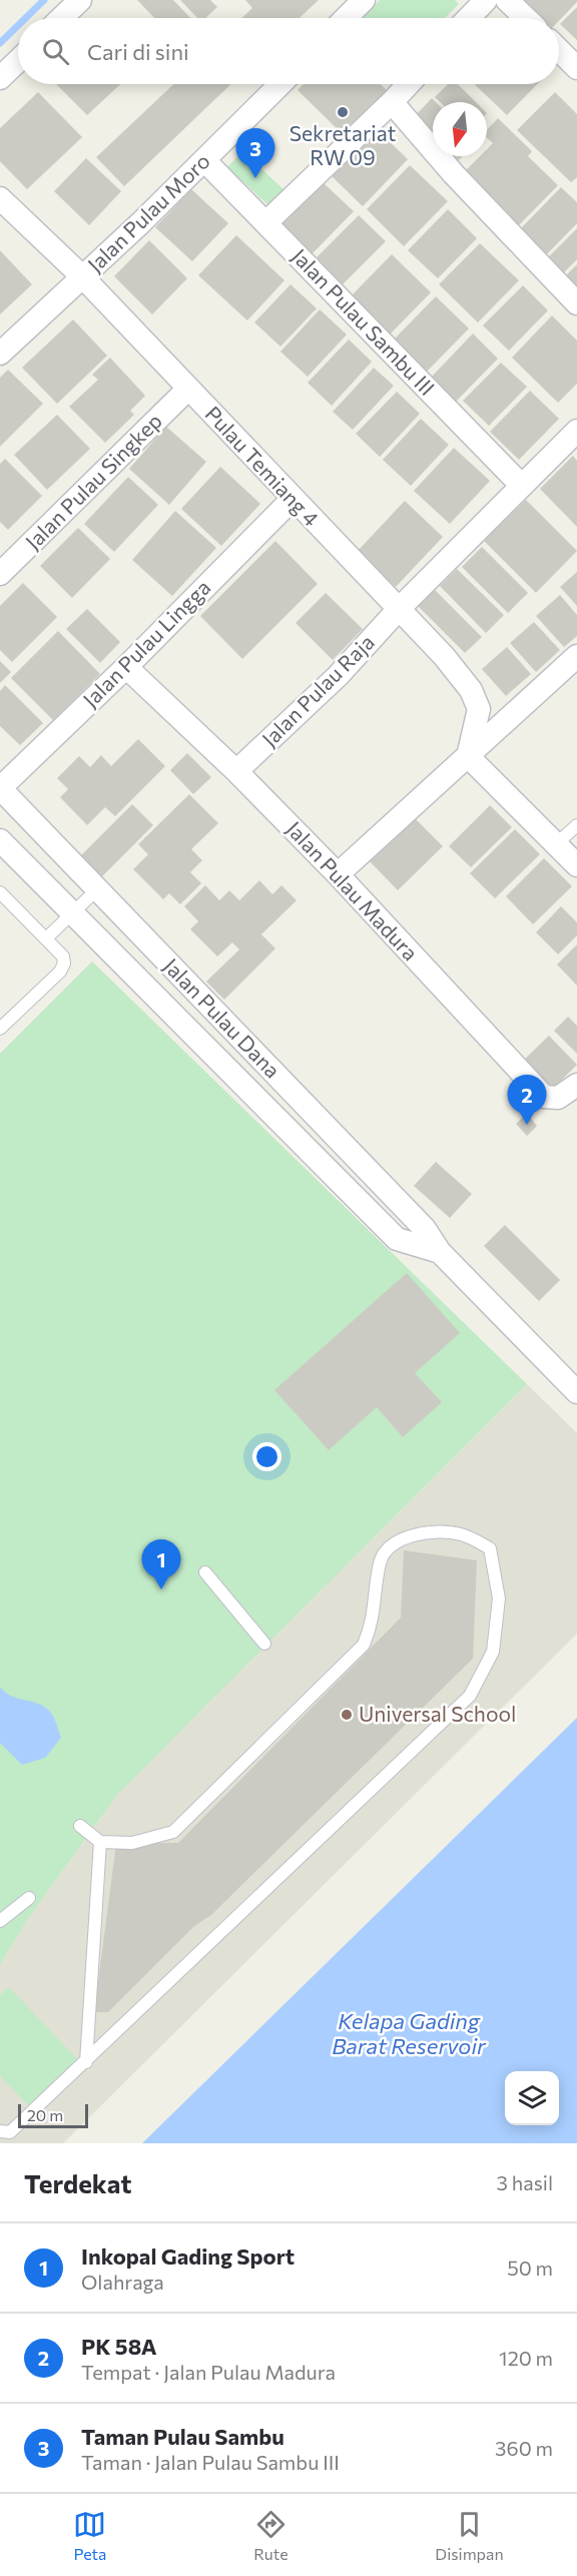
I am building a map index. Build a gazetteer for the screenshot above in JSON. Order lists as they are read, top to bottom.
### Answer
{
  "streets": {
    "street": [
      "Jalan Pulau Moro",
      "Jalan Pulau Sambu III",
      "Pulau Temiang 4",
      "Jalan Pulau Singkep",
      "Jalan Pulau Lingga",
      "Jalan Pulau Raja",
      "Jalan Pulau Madura",
      "Jalan Pulau Dana"
    ]
  },
  "crossings": [
    ["Jalan Pulau Moro", "Jalan Pulau Sambu III"],
    ["Jalan Pulau Moro", "Pulau Temiang 4"],
    ["Jalan Pulau Sambu III", "Jalan Pulau Raja"],
    ["Pulau Temiang 4", "Jalan Pulau Singkep"],
    ["Pulau Temiang 4", "Jalan Pulau Lingga"],
    ["Pulau Temiang 4", "Jalan Pulau Raja"],
    ["Jalan Pulau Lingga", "Jalan Pulau Madura"],
    ["Jalan Pulau Lingga", "Jalan Pulau Dana"],
    ["Jalan Pulau Raja", "Jalan Pulau Madura"]
  ],
  "water": ["Kelapa Gading Barat Reservoir"],
  "places": ["Sekretariat RW 09", "Universal School"],
  "scale_bar": "20 m",
  "north": "bottom",
  "page": {
    "search": "Cari di sini",
    "pins": ["3", "2", "1"],
    "scale": "20 m",
    "heading": ["Terdekat", "3 hasil"],
    "list": [
      {
        "mark": "1",
        "name": "Inkopal Gading Sport",
        "note": "Olahraga",
        "value": "50 m"
      },
      {
        "mark": "2",
        "name": "PK 58A",
        "note": "Tempat · Jalan Pulau Madura",
        "value": "120 m"
      },
      {
        "mark": "3",
        "name": "Taman Pulau Sambu",
        "note": "Taman · Jalan Pulau Sambu III",
        "value": "360 m"
      }
    ],
    "nav": ["Peta", "Rute", "Disimpan"]
  }
}
